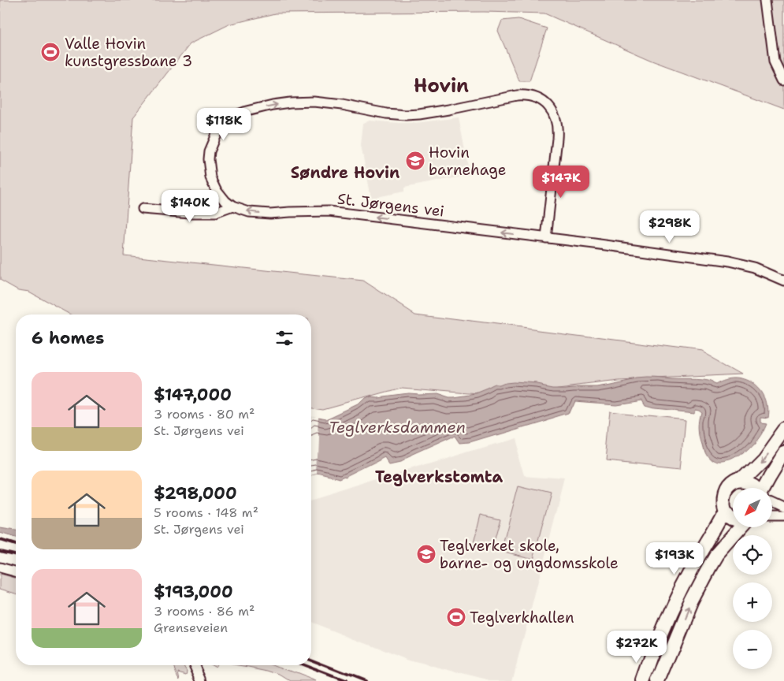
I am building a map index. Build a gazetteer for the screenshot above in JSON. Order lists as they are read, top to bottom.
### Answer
{
  "streets": {
    "street": ["St. Jørgens vei"]
  },
  "districts": ["Hovin", "Søndre Hovin", "Teglverkstomta"],
  "water": ["Teglverksdammen"],
  "places": {
    "sports": ["Valle Hovin kunstgressbane 3", "Teglverkhallen"],
    "school or university": ["Hovin barnehage", "Teglverket skole, barne- og ungdomsskole"]
  },
  "north": "bottom left",
  "page": {
    "price": [
      "$118K",
      "$147K",
      "$140K",
      "$298K",
      "$193K",
      "$272K"
    ],
    "heading": "6 homes",
    "list": [
      {
        "name": "$147,000",
        "note": "3 rooms · 80 m² · St. Jørgens vei"
      },
      {
        "name": "$298,000",
        "note": "5 rooms · 148 m² · St. Jørgens vei"
      },
      {
        "name": "$193,000",
        "note": "3 rooms · 86 m² · Grenseveien"
      }
    ],
    "map_buttons": ["+", "−"]
  }
}
